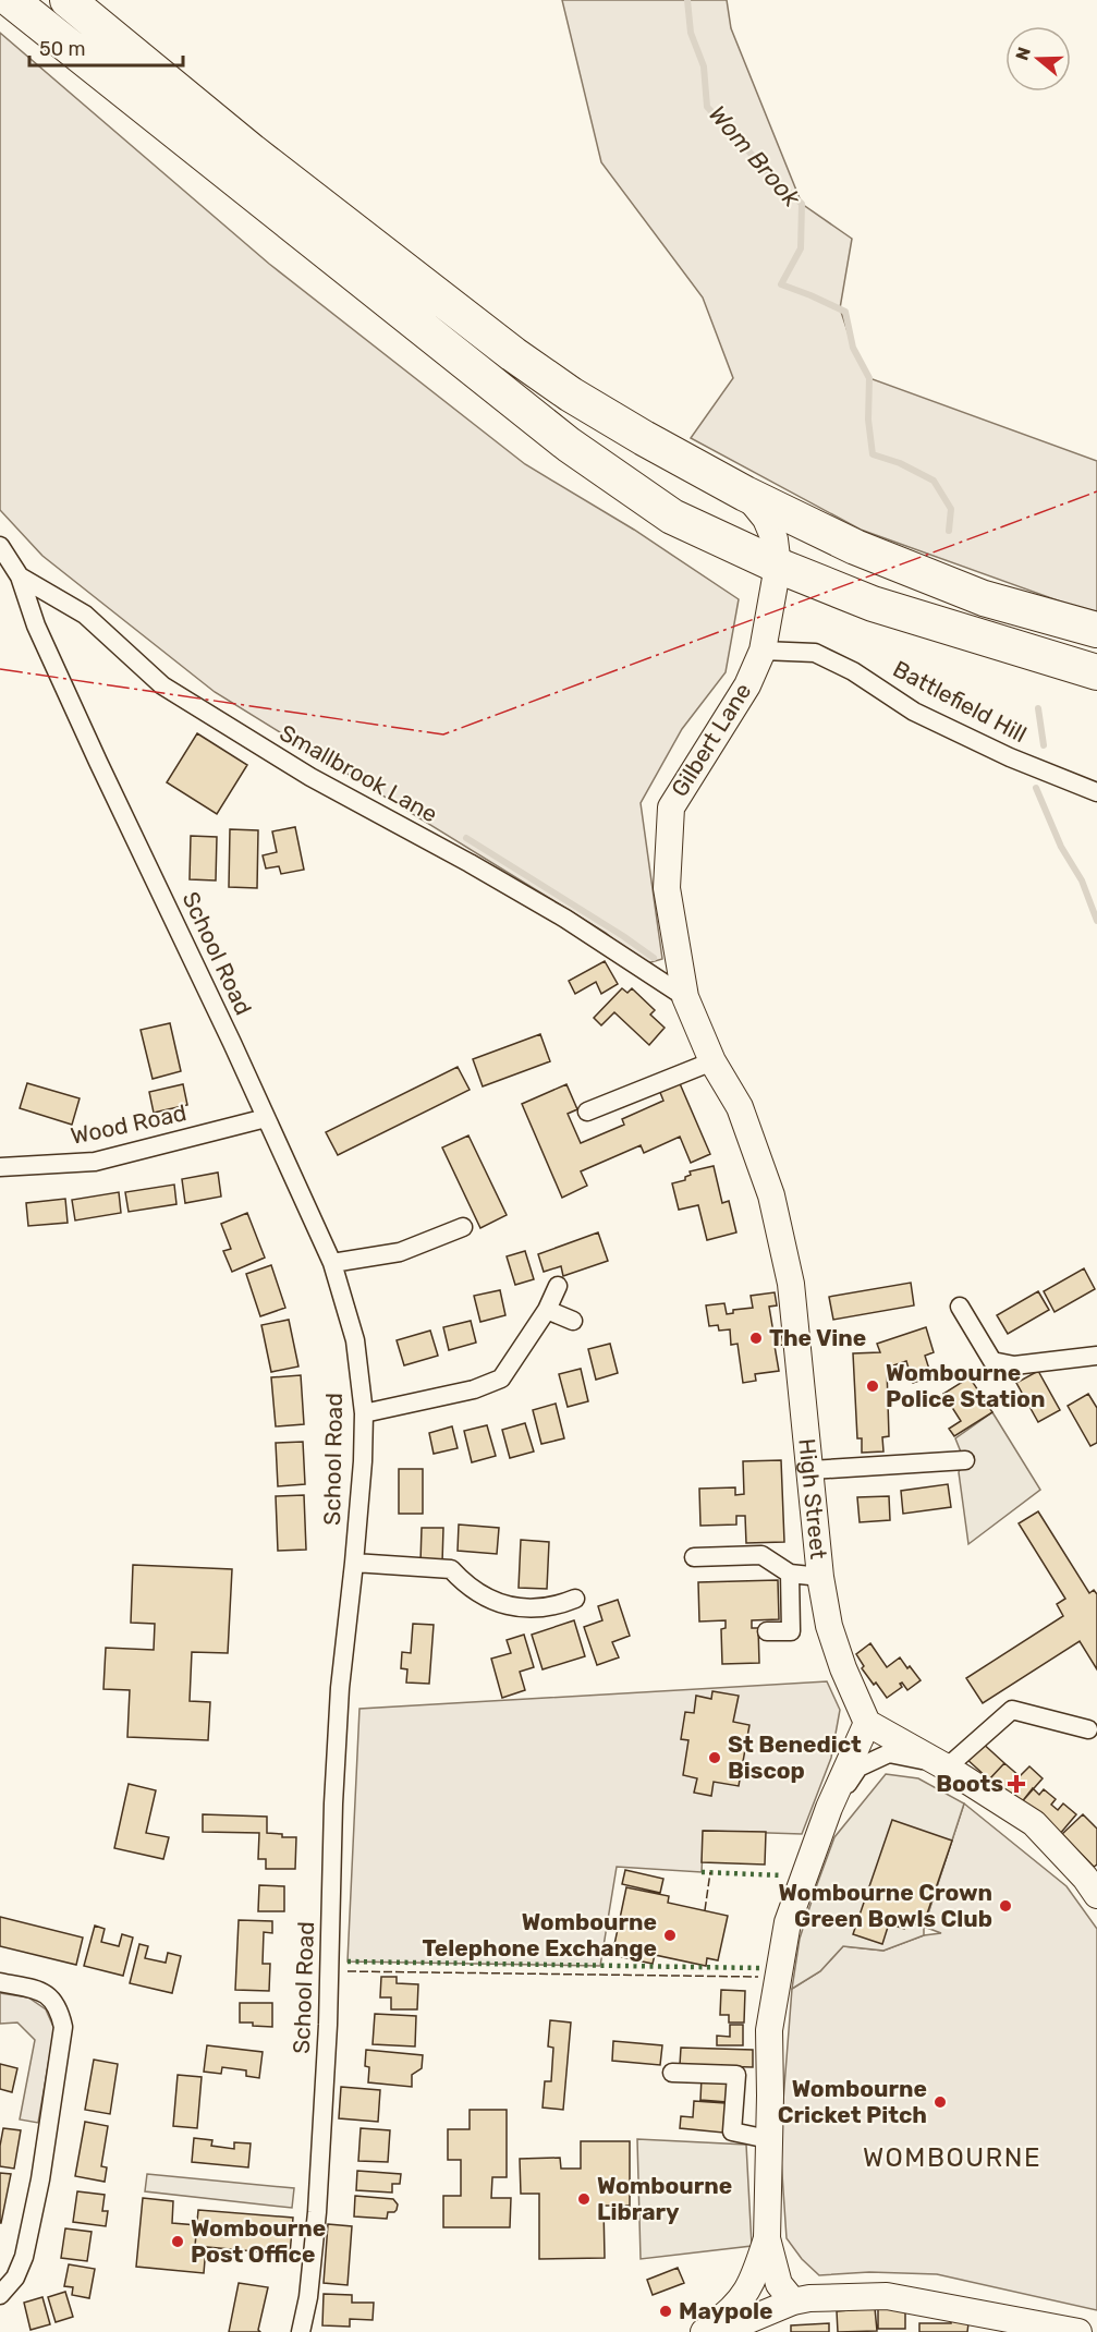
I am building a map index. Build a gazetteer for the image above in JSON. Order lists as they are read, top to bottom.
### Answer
{
  "streets": {
    "street": [
      "Battlefield Hill",
      "Gilbert Lane",
      "Smallbrook Lane",
      "School Road",
      "Wood Road",
      "High Street"
    ]
  },
  "crossings": [
    ["Battlefield Hill", "Gilbert Lane"],
    ["Gilbert Lane", "Smallbrook Lane"],
    ["Gilbert Lane", "High Street"],
    ["Smallbrook Lane", "School Road"],
    ["Smallbrook Lane", "High Street"],
    ["School Road", "Wood Road"]
  ],
  "districts": ["WOMBOURNE"],
  "water": ["Wom Brook"],
  "places": {
    "other": [
      "The Vine",
      "Wombourne Police Station",
      "St Benedict Biscop",
      "Wombourne Crown Green Bowls Club",
      "Wombourne Telephone Exchange",
      "Wombourne Cricket Pitch",
      "Wombourne Library",
      "Wombourne Post Office",
      "Maypole"
    ],
    "health": ["Boots"]
  },
  "scale_bar": "50 m",
  "north": "left"
}
